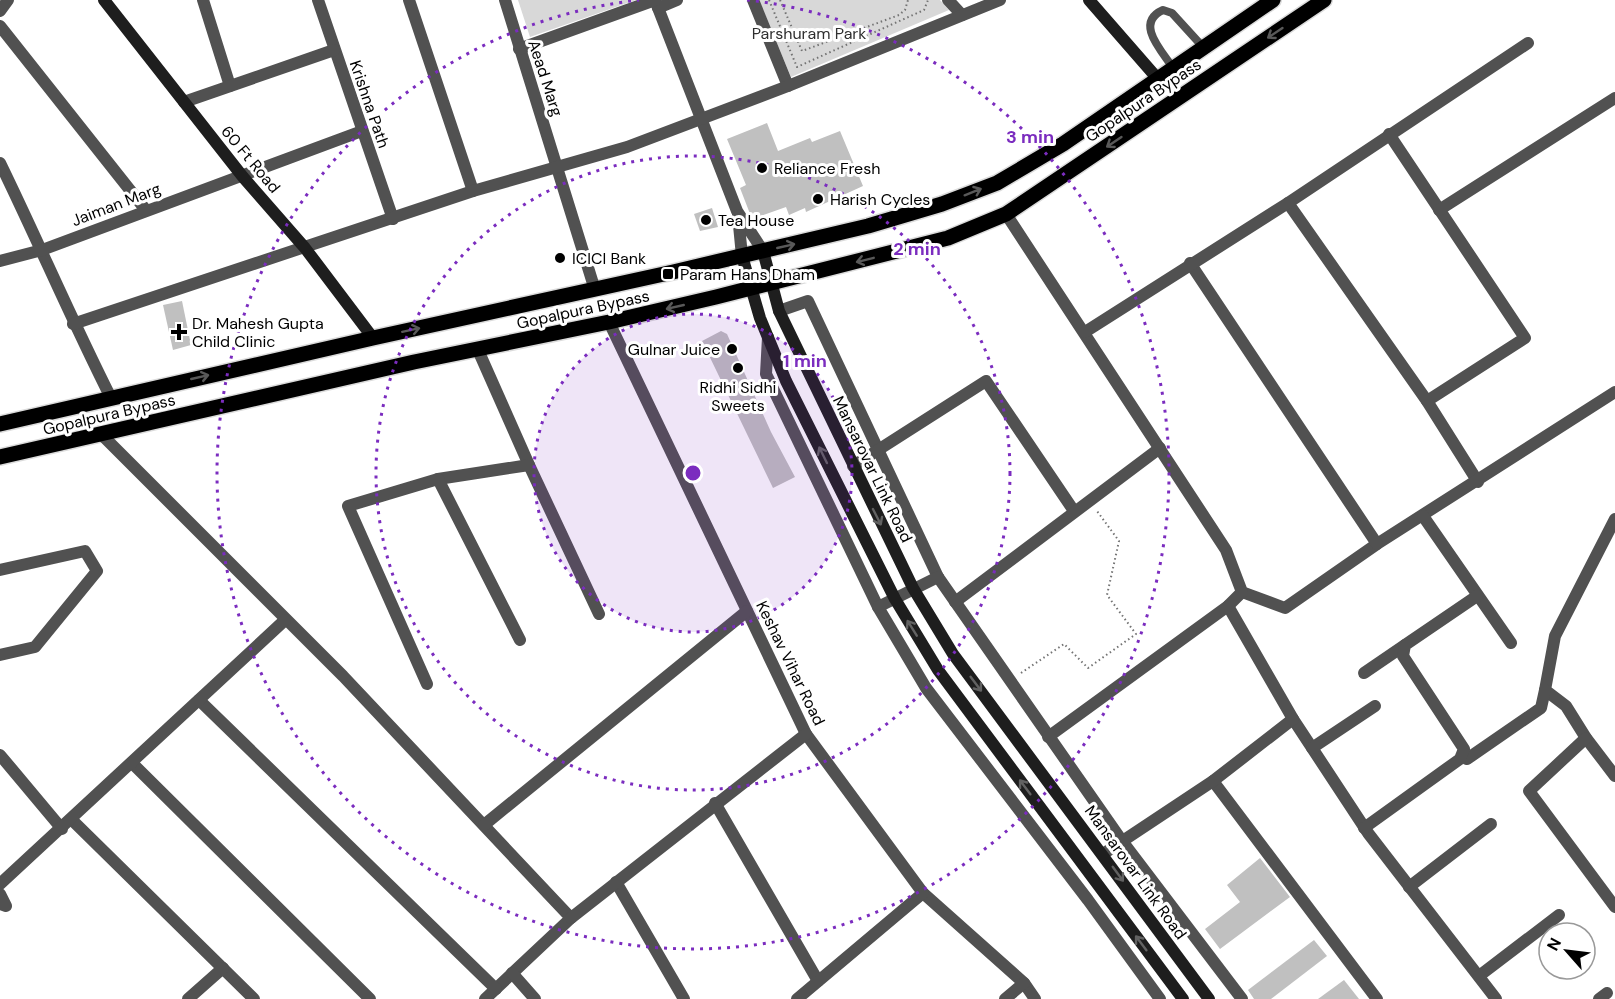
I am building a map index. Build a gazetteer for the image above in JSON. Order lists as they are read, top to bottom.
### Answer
{
  "streets": {
    "main road": ["Gopalpura Bypass"],
    "street": [
      "Aead Marg",
      "Krishna Path",
      "60 Ft Road",
      "Jaiman Marg",
      "Mansarovar Link Road",
      "Keshav Vihar Road"
    ]
  },
  "crossings": [
    ["Aead Marg", "Gopalpura Bypass"],
    ["Gopalpura Bypass", "60 Ft Road"],
    ["Gopalpura Bypass", "Mansarovar Link Road"],
    ["Gopalpura Bypass", "Keshav Vihar Road"],
    ["Krishna Path", "Jaiman Marg"],
    ["60 Ft Road", "Jaiman Marg"]
  ],
  "parks": ["Parshuram Park"],
  "places": {
    "other": [
      "Reliance Fresh",
      "Harish Cycles",
      "Tea House",
      "ICICI Bank",
      "Gulnar Juice",
      "Ridhi Sidhi Sweets"
    ],
    "transit": ["Param Hans Dham"],
    "health": ["Dr. Mahesh Gupta Child Clinic"]
  },
  "north": "top left",
  "rings": ["3 min", "2 min", "1 min"]
}
